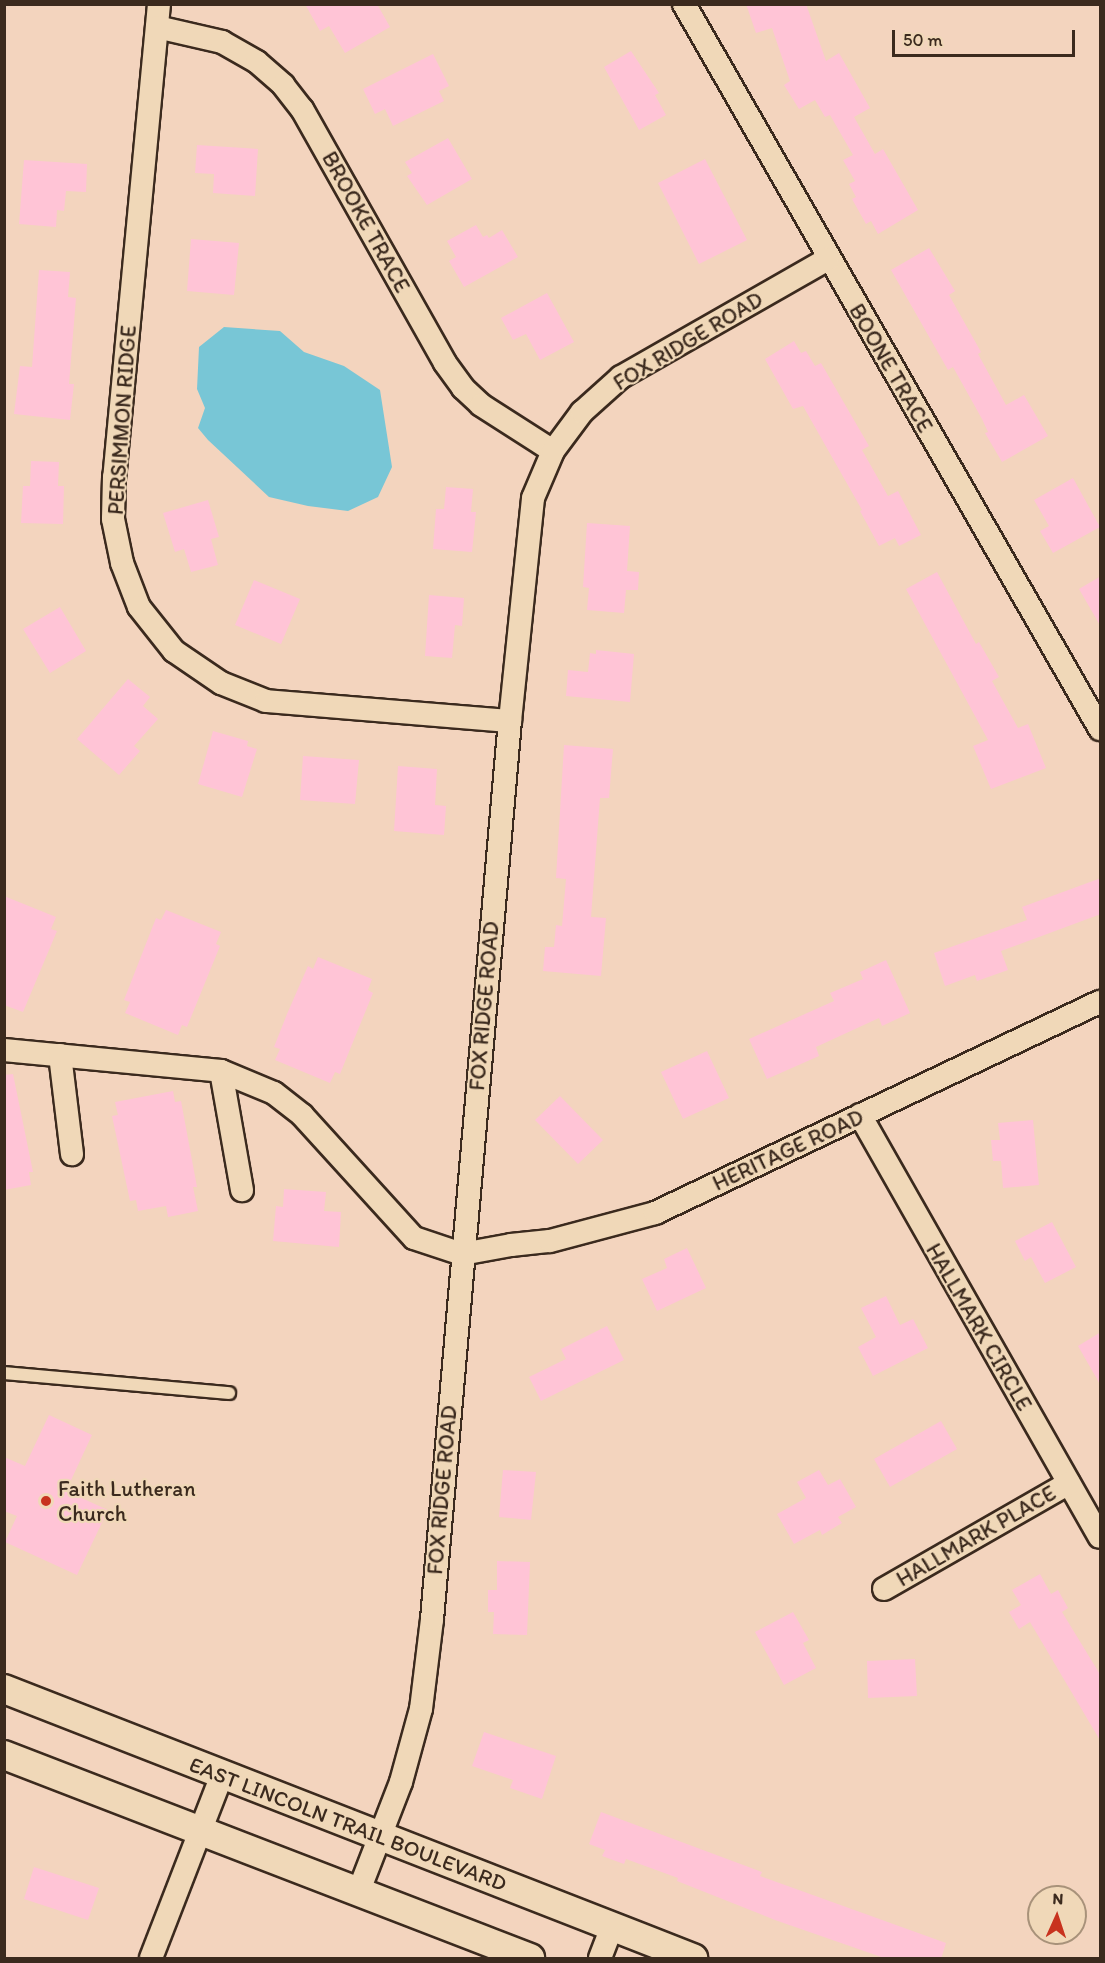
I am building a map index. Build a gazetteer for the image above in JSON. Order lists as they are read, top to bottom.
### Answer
{
  "streets": {
    "street": [
      "BROOKE TRACE",
      "FOX RIDGE ROAD",
      "BOONE TRACE",
      "PERSIMMON RIDGE",
      "HERITAGE ROAD",
      "HALLMARK CIRCLE",
      "HALLMARK PLACE",
      "EAST LINCOLN TRAIL BOULEVARD"
    ]
  },
  "crossings": [
    ["BROOKE TRACE", "FOX RIDGE ROAD"],
    ["BROOKE TRACE", "PERSIMMON RIDGE"],
    ["FOX RIDGE ROAD", "BOONE TRACE"],
    ["FOX RIDGE ROAD", "PERSIMMON RIDGE"],
    ["FOX RIDGE ROAD", "HERITAGE ROAD"],
    ["FOX RIDGE ROAD", "EAST LINCOLN TRAIL BOULEVARD"],
    ["HERITAGE ROAD", "HALLMARK CIRCLE"],
    ["HALLMARK CIRCLE", "HALLMARK PLACE"]
  ],
  "places": ["Faith Lutheran Church"],
  "scale_bar": "50 m",
  "north": "top"
}
